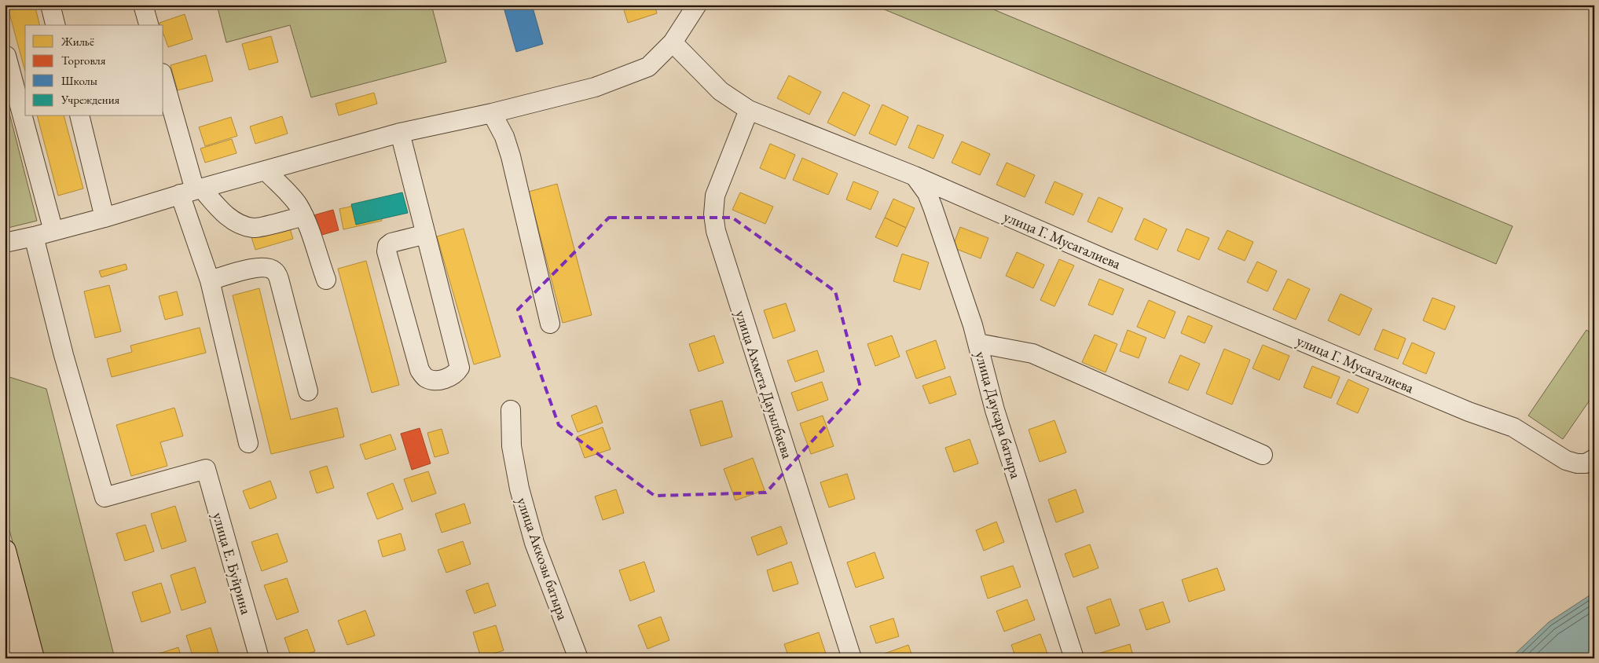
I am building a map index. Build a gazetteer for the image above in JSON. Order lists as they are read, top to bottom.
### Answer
{
  "streets": {
    "street": [
      "улица Г. Мусагалиева",
      "улица Ахмета Дауылбаева",
      "улица Даукара батыра",
      "улица Аккозы батыра",
      "улица Е. Буйрина"
    ]
  },
  "crossings": [
    ["улица Г. Мусагалиева", "улица Ахмета Дауылбаева"],
    ["улица Г. Мусагалиева", "улица Даукара батыра"]
  ],
  "legend": [
    "Жильё",
    "Торговля",
    "Школы",
    "Учреждения"
  ]
}
